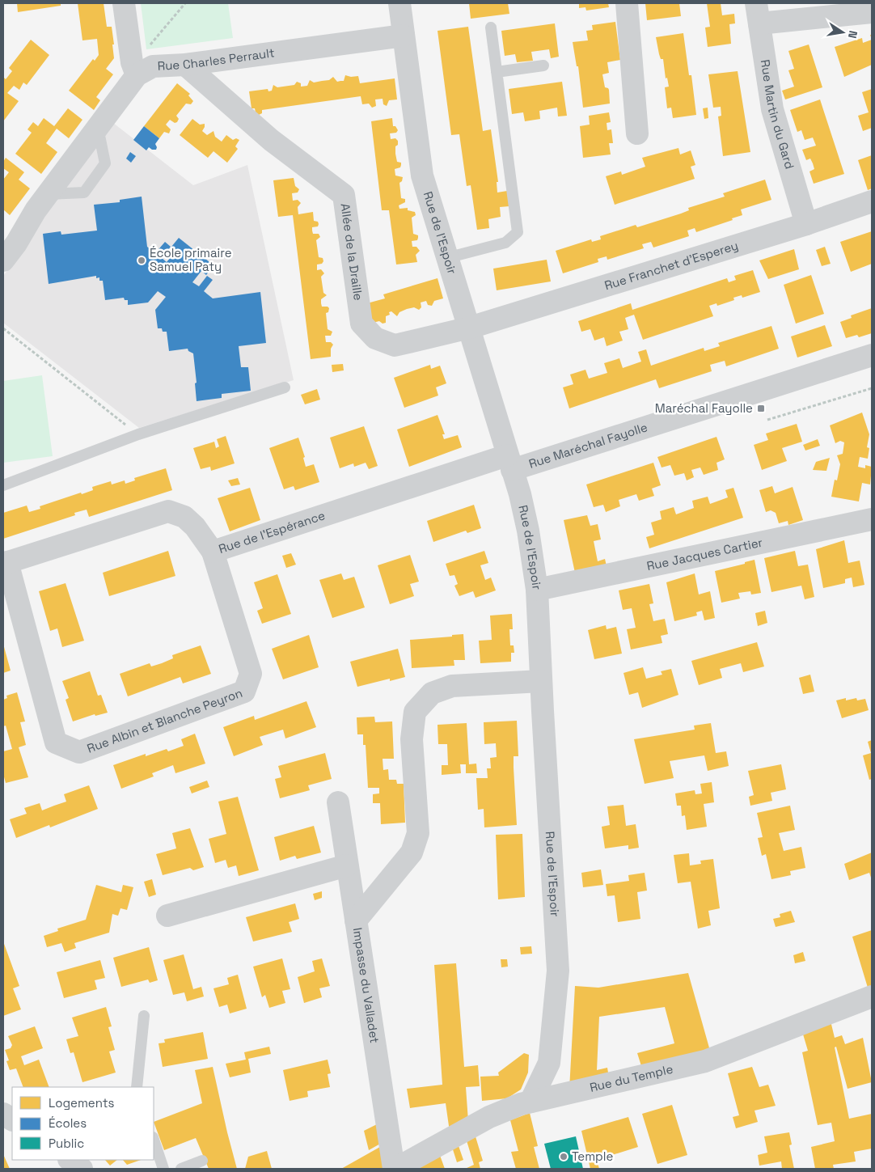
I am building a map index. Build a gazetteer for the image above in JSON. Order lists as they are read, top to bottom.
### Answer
{
  "streets": {
    "street": [
      "Rue Charles Perrault",
      "Rue Martin du Gard",
      "Rue de l'Espoir",
      "Allée de la Draille",
      "Rue Franchet d'Esperey",
      "Rue Maréchal Fayolle",
      "Rue de l'Espérance",
      "Rue Jacques Cartier",
      "Rue Albin et Blanche Peyron",
      "Impasse du Valladet",
      "Rue du Temple"
    ]
  },
  "crossings": [
    ["Rue Charles Perrault", "Rue de l'Espoir"],
    ["Rue Charles Perrault", "Allée de la Draille"],
    ["Rue Martin du Gard", "Rue Franchet d'Esperey"],
    ["Rue de l'Espoir", "Allée de la Draille"],
    ["Rue de l'Espoir", "Rue Franchet d'Esperey"],
    ["Rue de l'Espoir", "Rue Maréchal Fayolle"],
    ["Rue de l'Espoir", "Rue de l'Espérance"],
    ["Rue de l'Espoir", "Rue Jacques Cartier"],
    ["Rue de l'Espoir", "Rue du Temple"],
    ["Allée de la Draille", "Rue Franchet d'Esperey"],
    ["Rue Maréchal Fayolle", "Rue de l'Espérance"],
    ["Rue de l'Espérance", "Rue Albin et Blanche Peyron"],
    ["Impasse du Valladet", "Rue du Temple"]
  ],
  "places": {
    "other": ["École primaire Samuel Paty", "Temple"],
    "transit": ["Maréchal Fayolle"]
  },
  "legend": ["Logements", "Écoles", "Public"],
  "north": "right"
}
